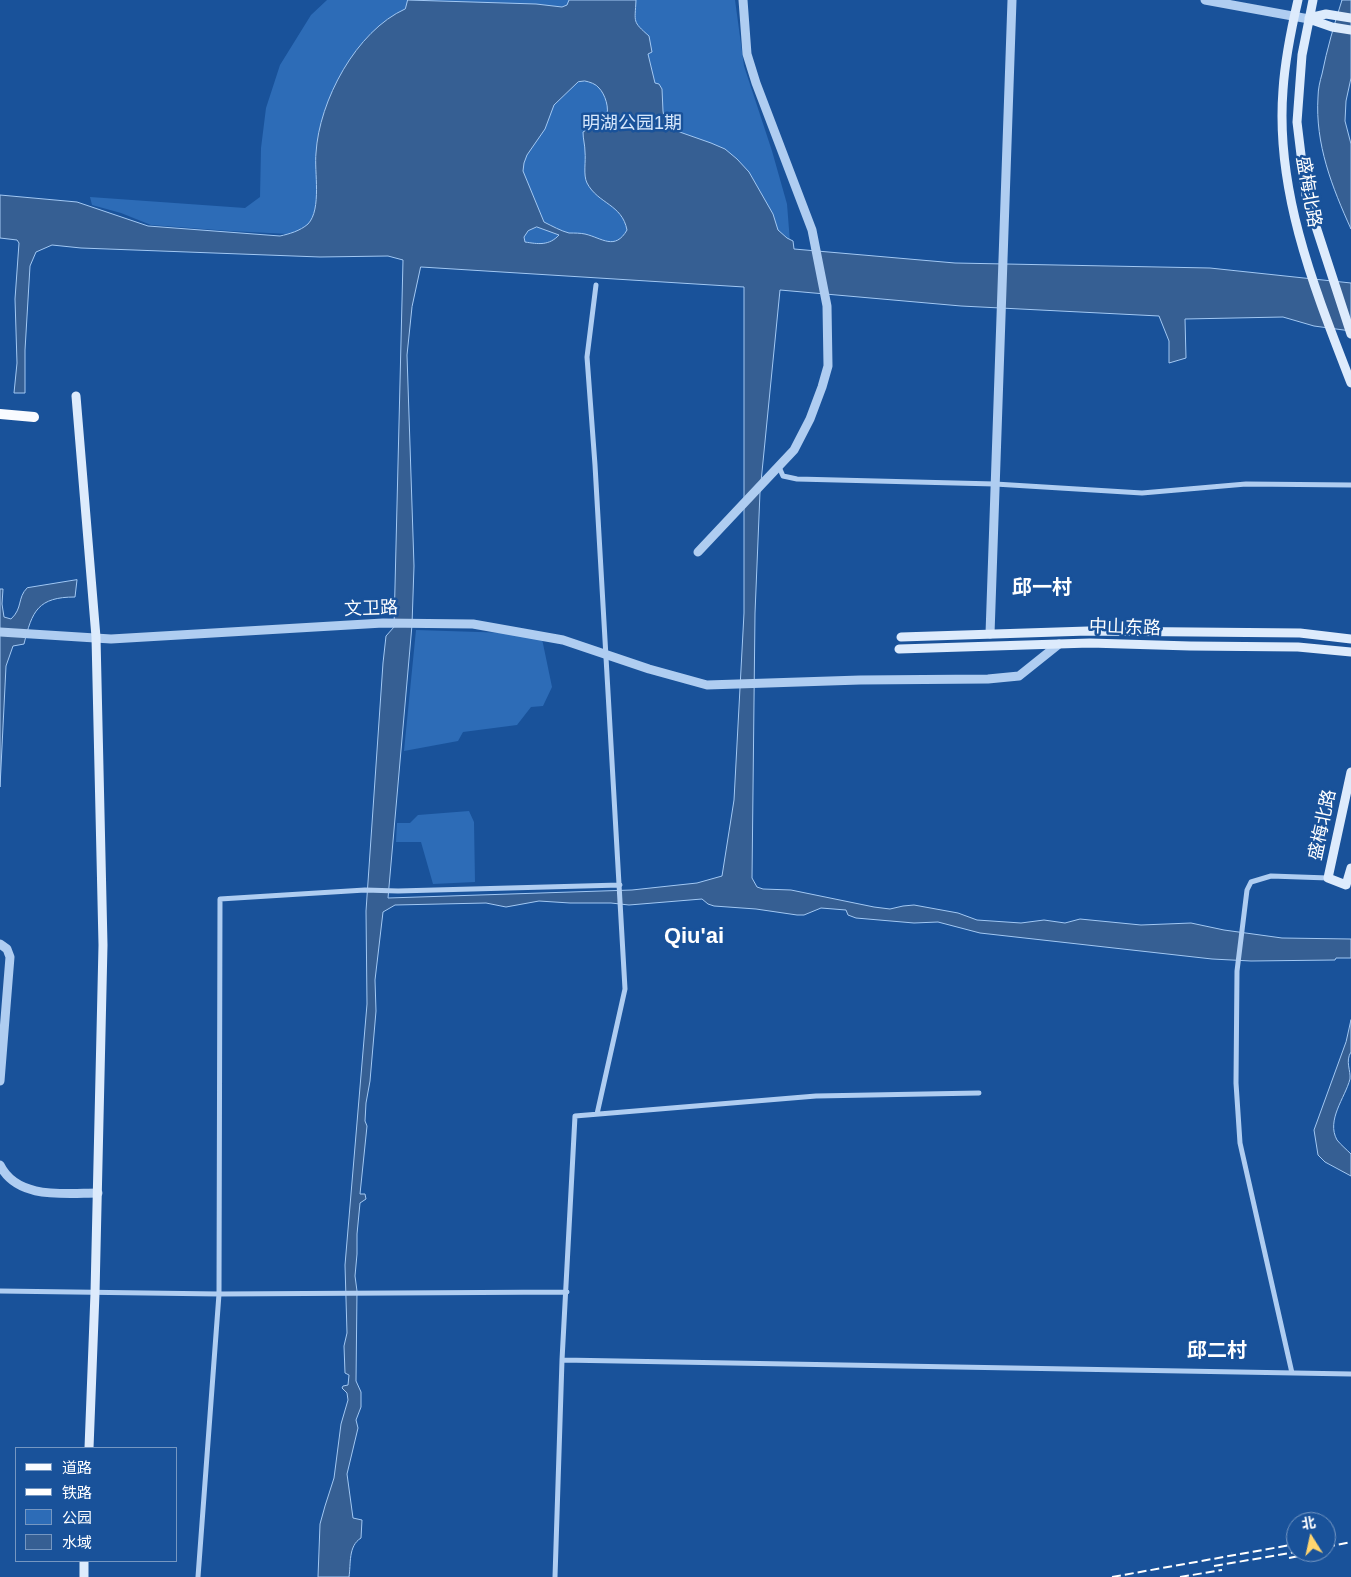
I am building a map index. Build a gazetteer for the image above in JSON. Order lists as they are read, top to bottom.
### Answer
{
  "streets": {
    "main road": ["盛梅北路", "中山东路"],
    "street": ["文卫路"]
  },
  "crossings": [
    ["文卫路", "中山东路"]
  ],
  "districts": ["邱一村", "Qiu'ai", "邱二村"],
  "parks": ["明湖公园1期"],
  "legend": [
    "道路",
    "铁路",
    "公园",
    "水域"
  ],
  "north": "top"
}
